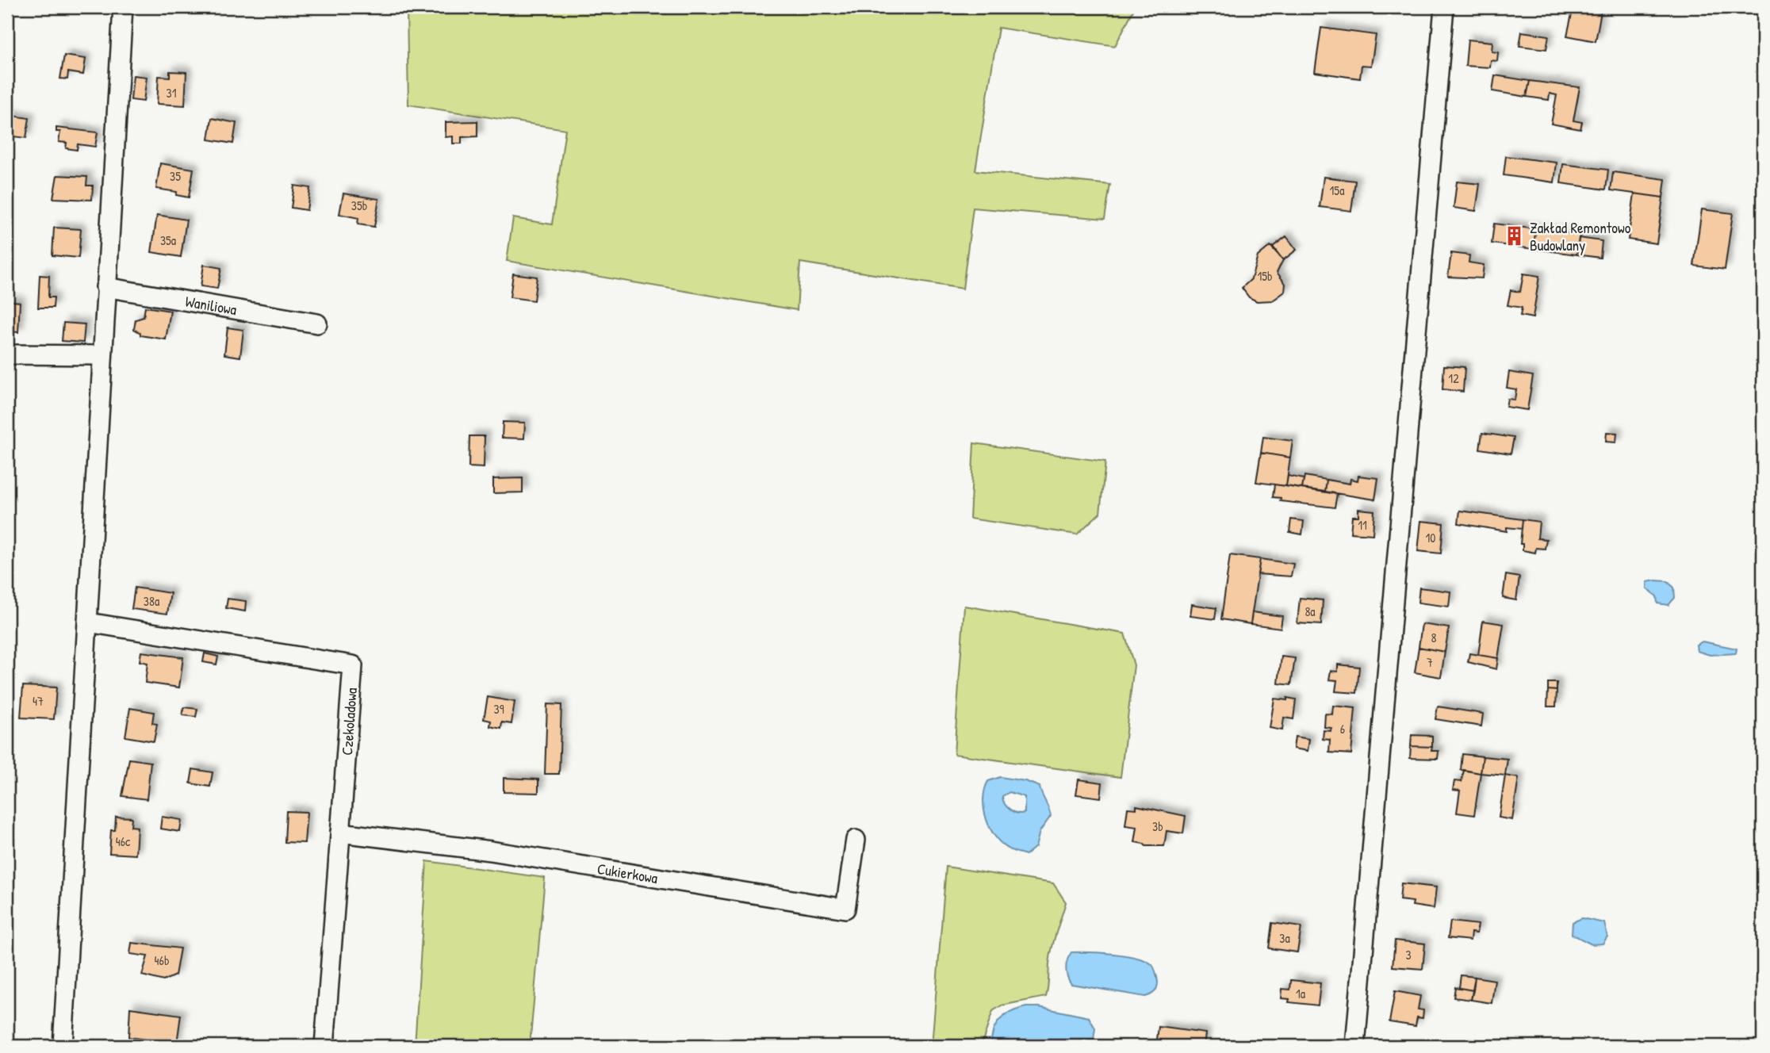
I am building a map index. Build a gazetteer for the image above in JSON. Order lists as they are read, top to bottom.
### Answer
{
  "streets": {
    "street": ["Waniliowa", "Czekoladowa", "Cukierkowa"]
  },
  "crossings": [
    ["Czekoladowa", "Cukierkowa"]
  ],
  "places": {
    "building": ["Zakład Remontowo Budowlany"]
  },
  "house_numbers": [
    "31",
    "35",
    "15a",
    "35b",
    "35a",
    "15b",
    "12",
    "11",
    "10",
    "38a",
    "8a",
    "8",
    "7",
    "47",
    "39",
    "6",
    "3b",
    "46c",
    "3a",
    "3",
    "46b",
    "1a"
  ]
}
